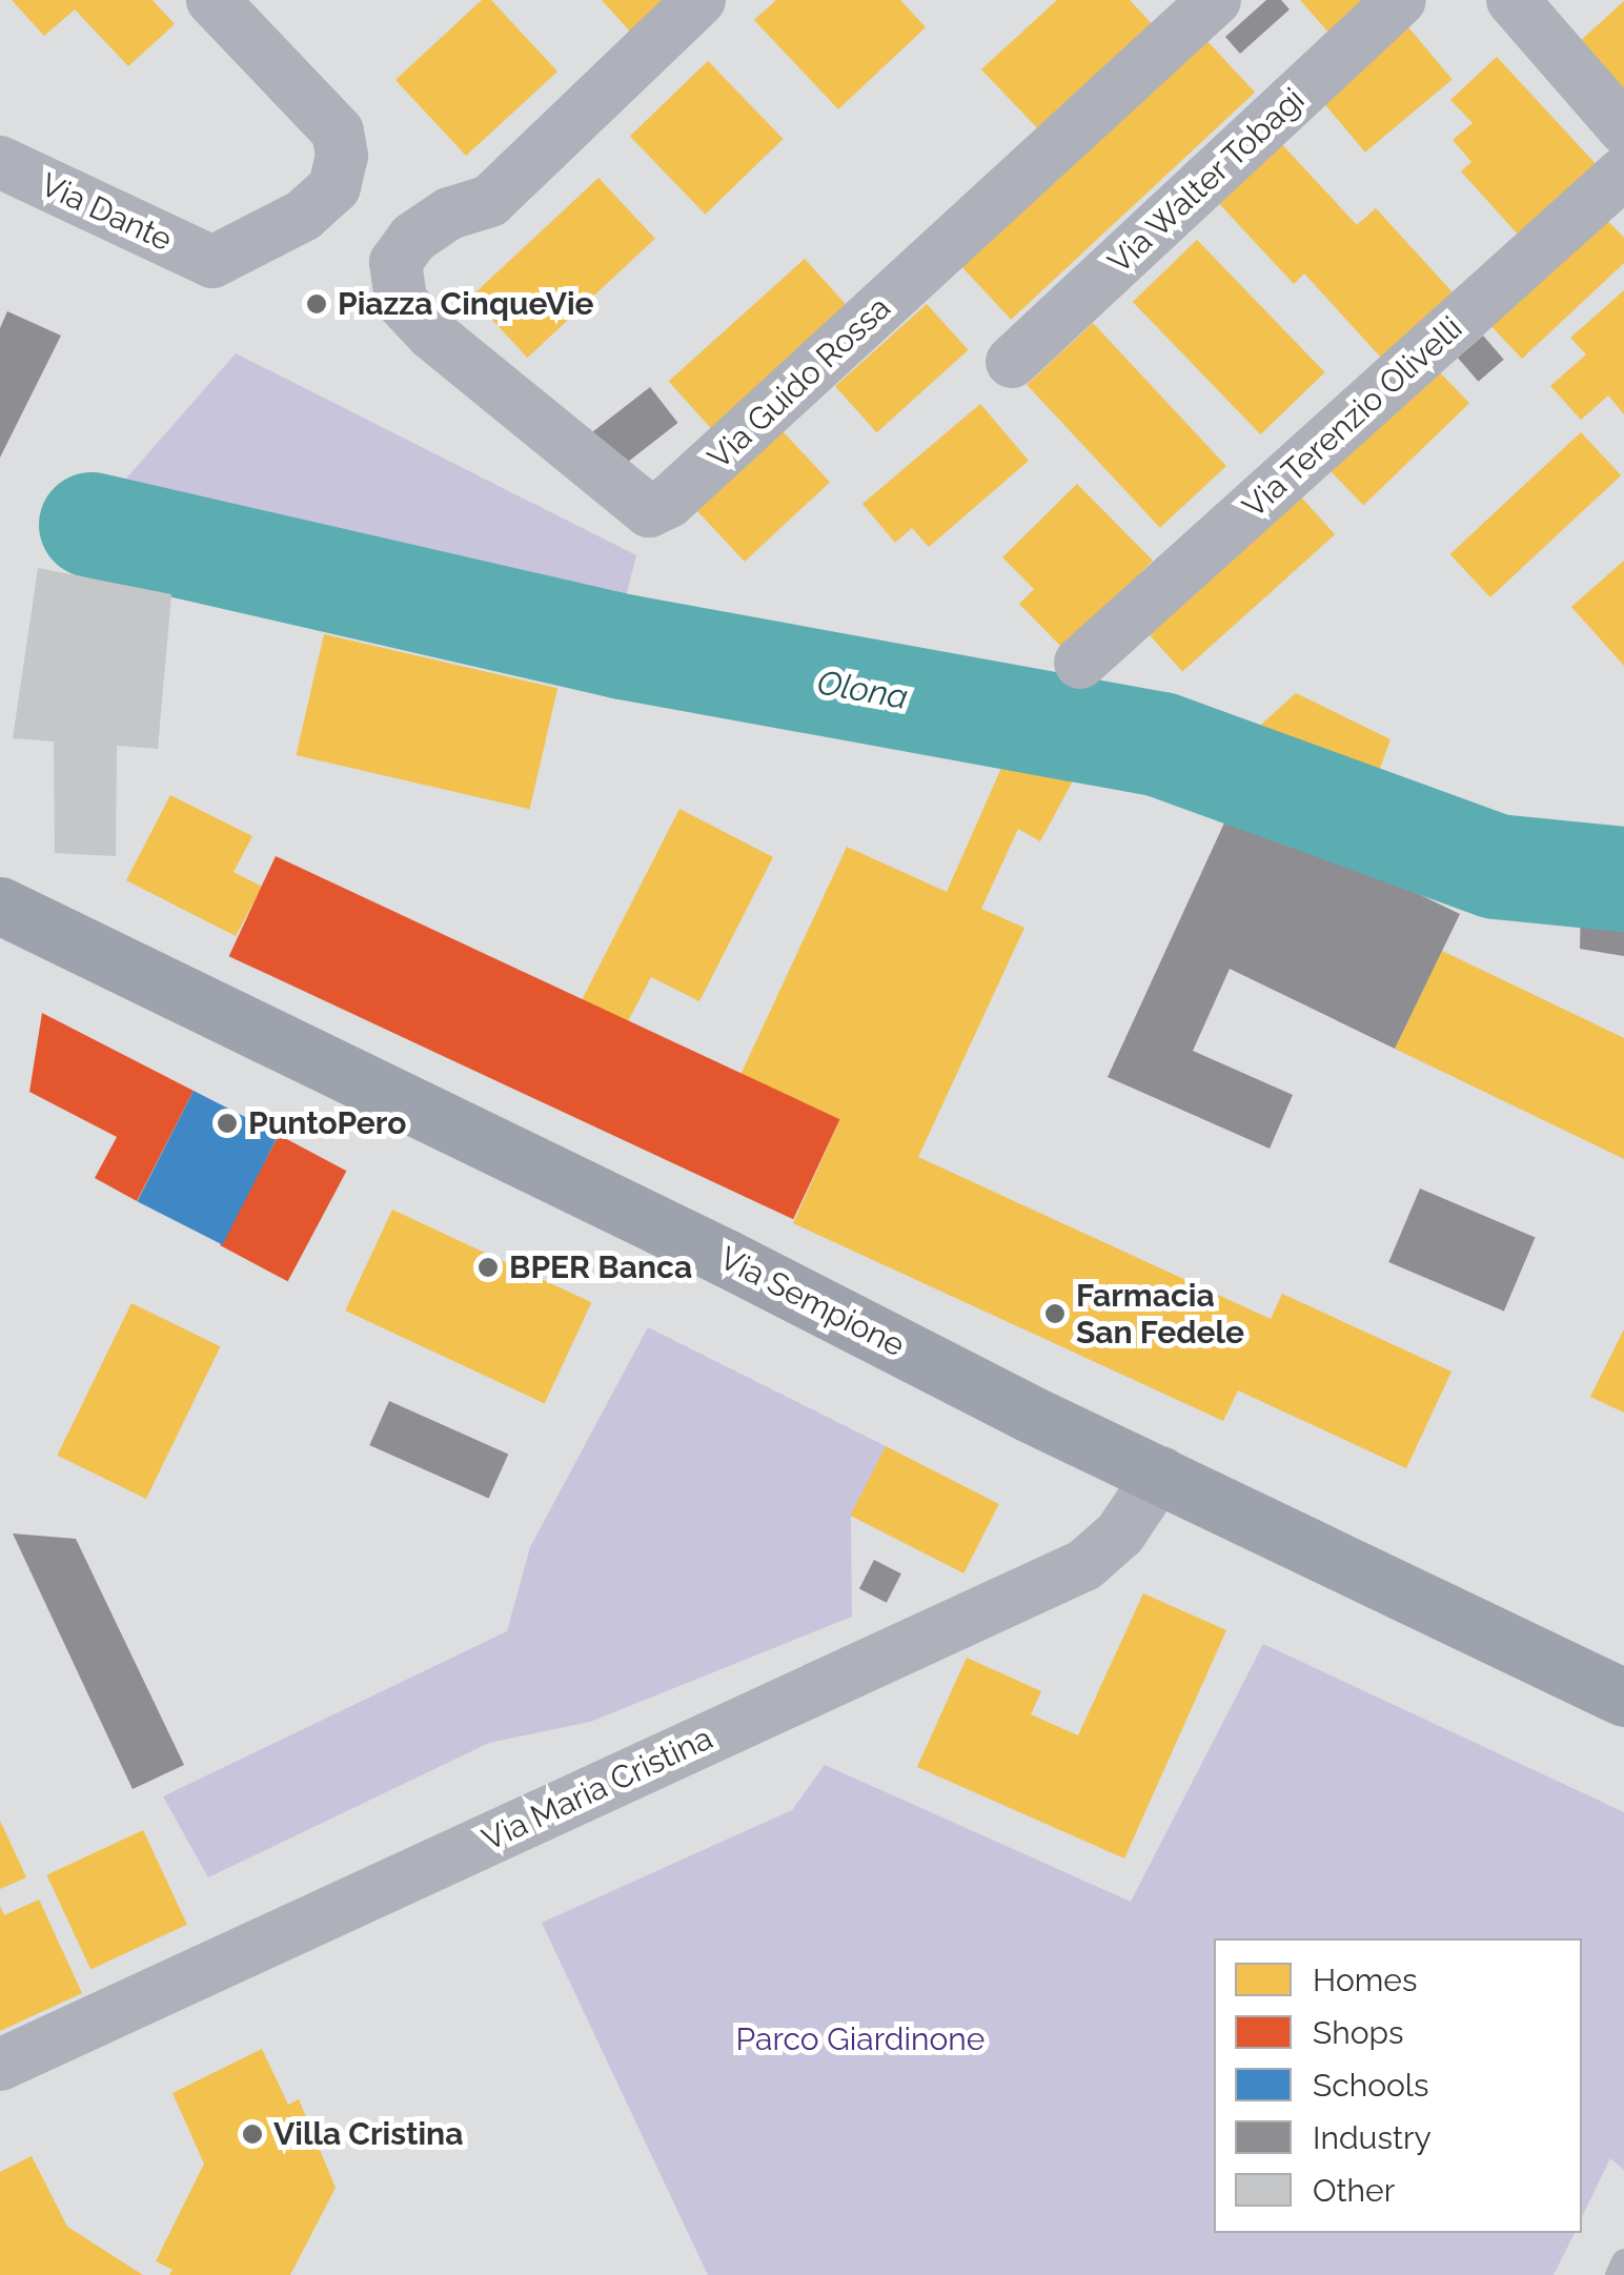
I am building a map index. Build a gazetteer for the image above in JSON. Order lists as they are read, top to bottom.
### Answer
{
  "streets": {
    "main road": ["Via Sempione"],
    "street": [
      "Via Walter Tobagi",
      "Via Dante",
      "Via Guido Rossa",
      "Via Terenzio Olivelli",
      "Via Maria Cristina"
    ]
  },
  "crossings": [
    ["Via Sempione", "Via Maria Cristina"]
  ],
  "water": ["Olona"],
  "parks": ["Parco Giardinone"],
  "places": [
    "Piazza CinqueVie",
    "PuntoPero",
    "BPER Banca",
    "Farmacia San Fedele",
    "Villa Cristina"
  ],
  "legend": [
    "Homes",
    "Shops",
    "Schools",
    "Industry",
    "Other"
  ]
}
